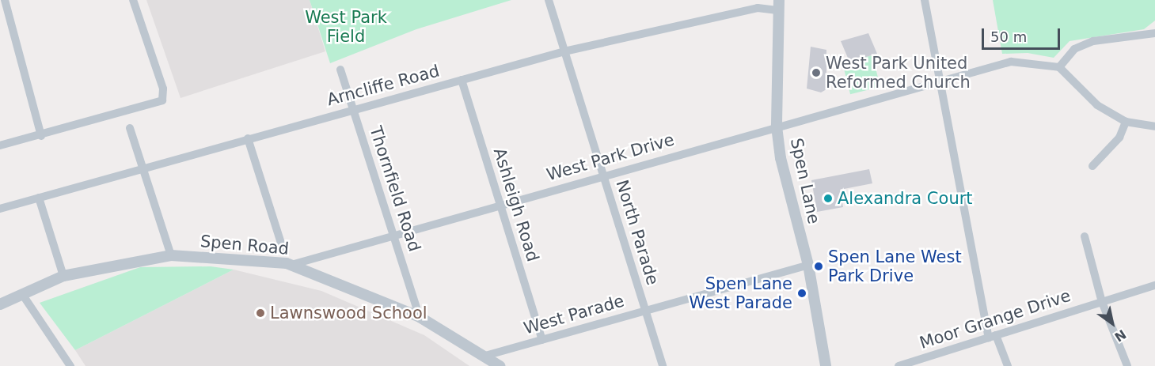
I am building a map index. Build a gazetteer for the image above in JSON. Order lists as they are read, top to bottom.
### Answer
{
  "streets": {
    "street": [
      "Arncliffe Road",
      "West Park Drive",
      "Spen Lane",
      "Thornfield Road",
      "Ashleigh Road",
      "North Parade",
      "Spen Road",
      "West Parade",
      "Moor Grange Drive"
    ]
  },
  "crossings": [
    ["Arncliffe Road", "Spen Lane"],
    ["Arncliffe Road", "Thornfield Road"],
    ["Arncliffe Road", "Ashleigh Road"],
    ["Arncliffe Road", "North Parade"],
    ["West Park Drive", "Spen Lane"],
    ["West Park Drive", "Thornfield Road"],
    ["West Park Drive", "Ashleigh Road"],
    ["West Park Drive", "North Parade"],
    ["West Park Drive", "Spen Road"],
    ["Spen Lane", "West Parade"],
    ["Thornfield Road", "Spen Road"],
    ["Ashleigh Road", "West Parade"],
    ["North Parade", "West Parade"],
    ["Spen Road", "West Parade"]
  ],
  "parks": ["West Park Field"],
  "places": [
    "West Park United Reformed Church",
    "Alexandra Court",
    "Spen Lane West Park Drive",
    "Spen Lane West Parade",
    "Lawnswood School"
  ],
  "scale_bar": "50 m",
  "north": "bottom right"
}
